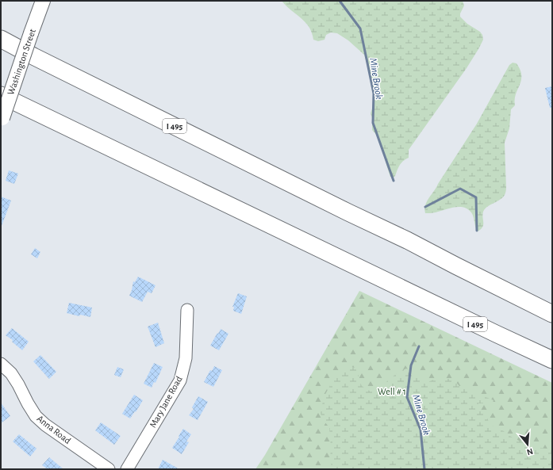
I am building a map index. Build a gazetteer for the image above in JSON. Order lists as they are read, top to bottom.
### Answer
{
  "streets": {
    "highway": ["I 495"],
    "main road": ["Washington Street"],
    "street": ["Mary Jane Road", "Anna Road"]
  },
  "water": ["Mine Brook"],
  "parks": ["Well # 1"],
  "north": "bottom"
}
